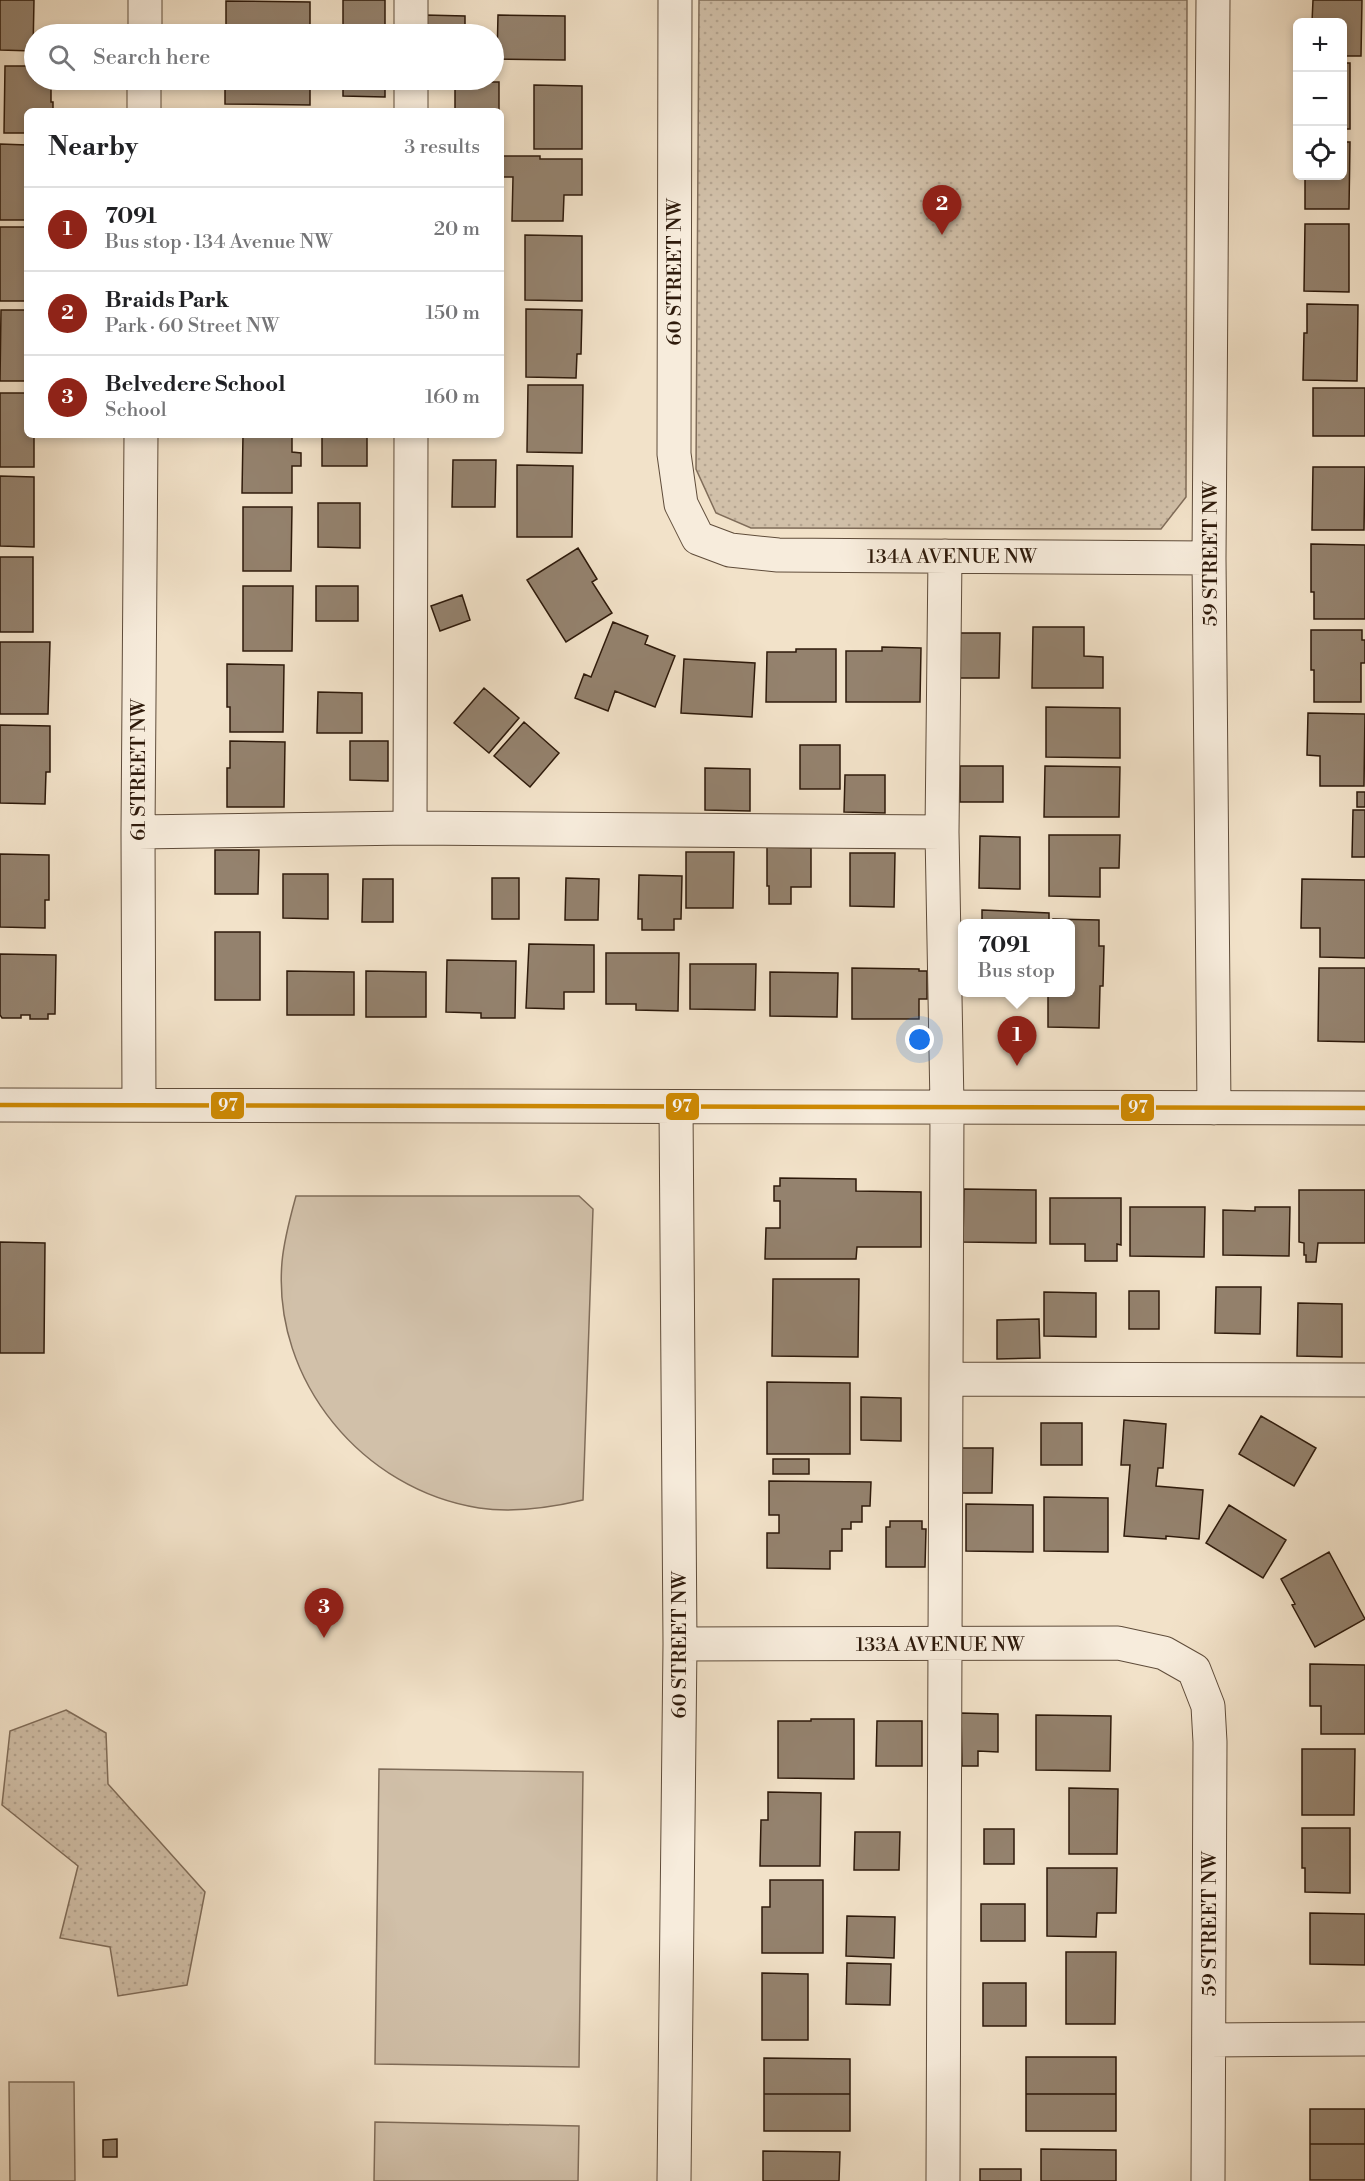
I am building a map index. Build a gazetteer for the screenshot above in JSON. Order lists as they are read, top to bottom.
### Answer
{
  "streets": {
    "street": [
      "60 STREET NW",
      "59 STREET NW",
      "134A AVENUE NW",
      "61 STREET NW",
      "133A AVENUE NW"
    ]
  },
  "crossings": [
    ["60 STREET NW", "134A AVENUE NW"],
    ["60 STREET NW", "133A AVENUE NW"],
    ["59 STREET NW", "134A AVENUE NW"],
    ["59 STREET NW", "133A AVENUE NW"]
  ],
  "lines": ["transit line 97"],
  "page": {
    "map_buttons": ["+", "−"],
    "search": "Search here",
    "heading": ["Nearby", "3 results"],
    "pins": ["2", "1", "3"],
    "list": [
      {
        "mark": "1",
        "name": "7091",
        "note": "Bus stop · 134 Avenue NW",
        "value": "20 m"
      },
      {
        "mark": "2",
        "name": "Braids Park",
        "note": "Park · 60 Street NW",
        "value": "150 m"
      },
      {
        "mark": "3",
        "name": "Belvedere School",
        "note": "School",
        "value": "160 m"
      }
    ],
    "popup": ["7091", "Bus stop"]
  }
}
